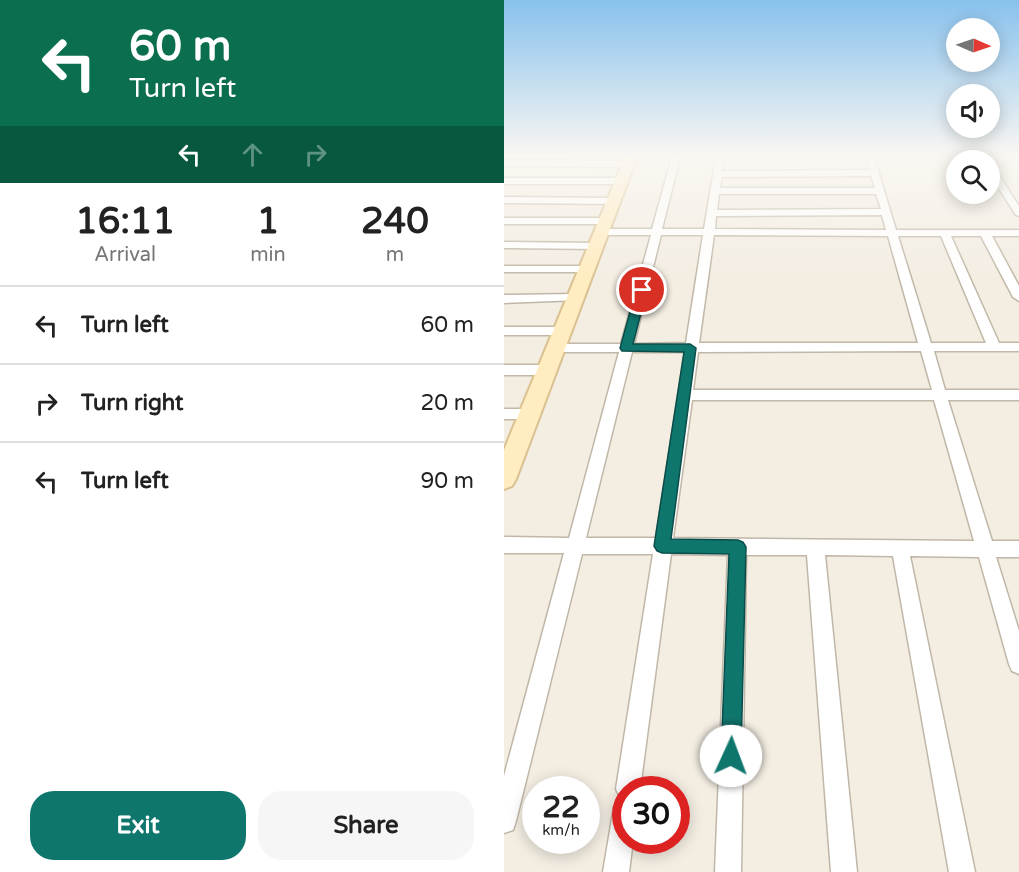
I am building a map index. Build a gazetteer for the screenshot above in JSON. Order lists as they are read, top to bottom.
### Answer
{
  "north": "right",
  "page": {
    "turn": ["60 m", "Turn left"],
    "eta": [
      "16:11",
      "Arrival",
      "1",
      "min",
      "240",
      "m"
    ],
    "list": [
      {
        "name": "Turn left",
        "value": "60 m"
      },
      {
        "name": "Turn right",
        "value": "20 m"
      },
      {
        "name": "Turn left",
        "value": "90 m"
      }
    ],
    "speed": "22 km/h",
    "limit": "30",
    "buttons": ["Exit", "Share"]
  }
}
